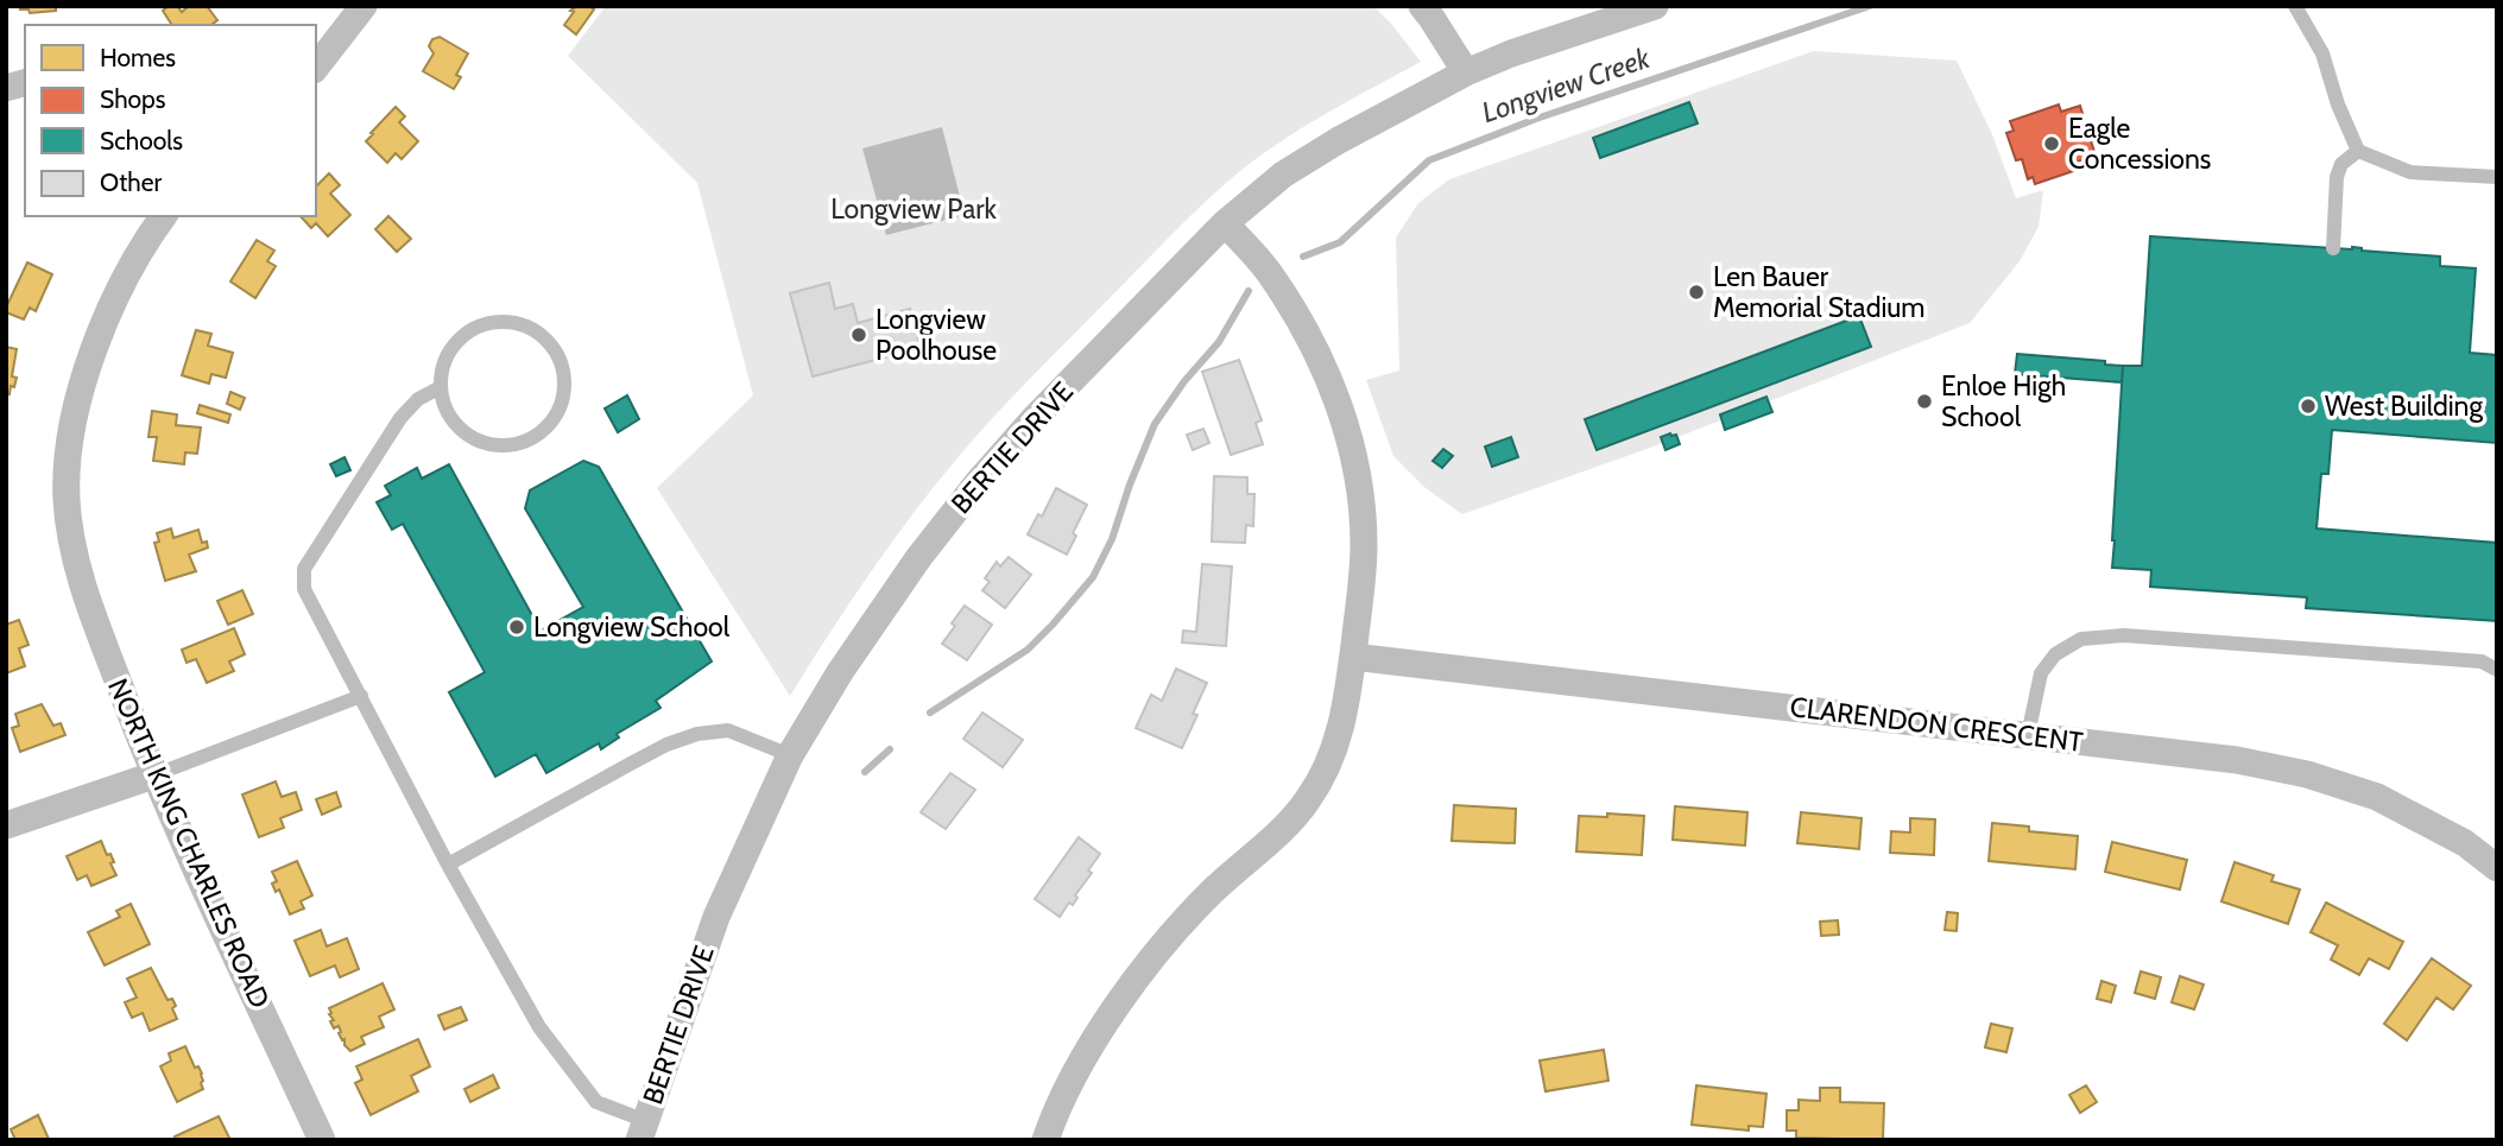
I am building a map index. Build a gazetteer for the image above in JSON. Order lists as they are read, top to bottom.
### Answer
{
  "streets": {
    "street": ["BERTIE DRIVE", "CLARENDON CRESCENT", "NORTH KING CHARLES ROAD"]
  },
  "water": ["Longview Creek"],
  "parks": ["Longview Park"],
  "places": [
    "Eagle Concessions",
    "Len Bauer Memorial Stadium",
    "Longview Poolhouse",
    "Enloe High School",
    "West Building",
    "Longview School"
  ],
  "legend": [
    "Homes",
    "Shops",
    "Schools",
    "Other"
  ]
}
